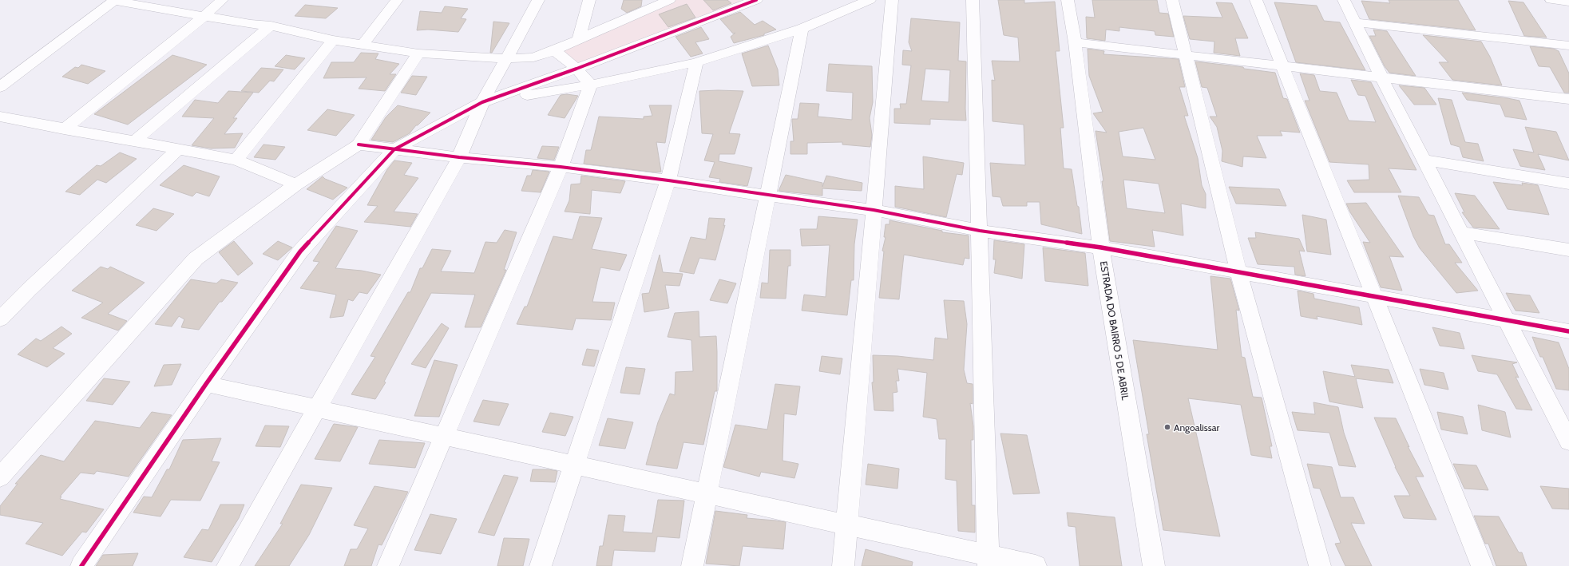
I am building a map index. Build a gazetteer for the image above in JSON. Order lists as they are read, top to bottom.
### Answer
{
  "streets": {
    "street": ["ESTRADA DO BAIRRO 5 DE ABRIL"]
  },
  "places": ["Angoalissar"]
}
